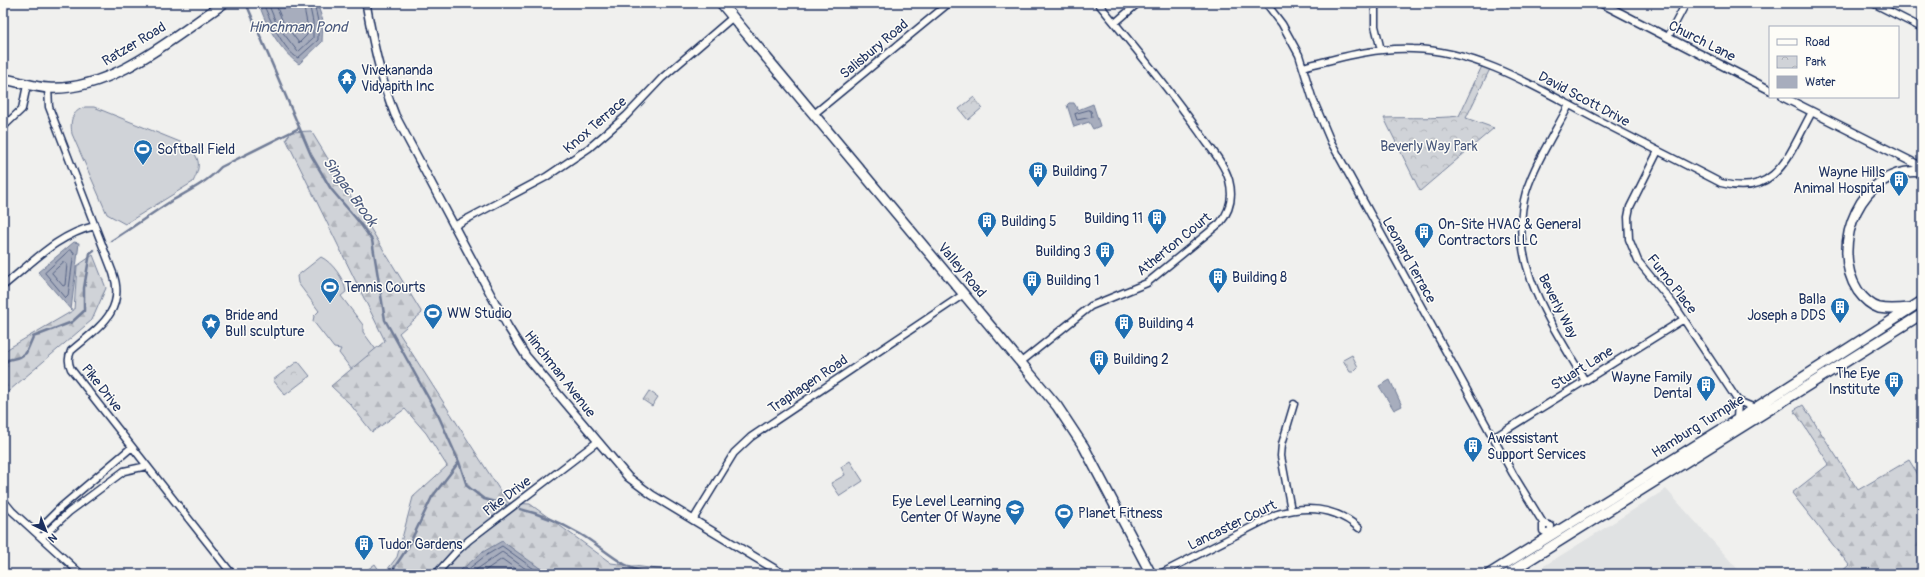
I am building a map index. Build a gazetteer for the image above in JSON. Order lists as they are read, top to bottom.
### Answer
{
  "streets": {
    "main road": ["Ratzer Road", "Valley Road", "Hamburg Turnpike"],
    "street": [
      "Church Lane",
      "Salisbury Road",
      "David Scott Drive",
      "Knox Terrace",
      "Atherton Court",
      "Leonard Terrace",
      "Furno Place",
      "Beverly Way",
      "Stuart Lane",
      "Hinchman Avenue",
      "Traphagen Road",
      "Pike Drive",
      "Lancaster Court"
    ]
  },
  "crossings": [
    ["Ratzer Road", "Pike Drive"],
    ["Salisbury Road", "Valley Road"],
    ["David Scott Drive", "Leonard Terrace"],
    ["David Scott Drive", "Furno Place"],
    ["David Scott Drive", "Beverly Way"],
    ["Knox Terrace", "Valley Road"],
    ["Knox Terrace", "Hinchman Avenue"],
    ["Atherton Court", "Valley Road"],
    ["Leonard Terrace", "Stuart Lane"],
    ["Leonard Terrace", "Hamburg Turnpike"],
    ["Valley Road", "Traphagen Road"],
    ["Furno Place", "Stuart Lane"],
    ["Beverly Way", "Stuart Lane"],
    ["Hinchman Avenue", "Traphagen Road"],
    ["Hinchman Avenue", "Pike Drive"]
  ],
  "water": ["Hinchman Pond", "Singac Brook"],
  "parks": ["Beverly Way Park"],
  "places": {
    "temple": ["Vivekananda Vidyapith Inc"],
    "sports": [
      "Softball Field",
      "Tennis Courts",
      "WW Studio",
      "Planet Fitness"
    ],
    "building": [
      "Building 7",
      "Wayne Hills Animal Hospital",
      "Building 11",
      "Building 5",
      "On-Site HVAC & General Contractors LLC",
      "Building 3",
      "Building 8",
      "Building 1",
      "Balla Joseph a DDS",
      "Building 4",
      "Building 2",
      "The Eye Institute",
      "Wayne Family Dental",
      "Awessistant Support Services",
      "Tudor Gardens"
    ],
    "place": ["Bride and Bull sculpture"],
    "school or university": ["Eye Level Learning Center Of Wayne"]
  },
  "legend": ["Road", "Park", "Water"],
  "north": "bottom right"
}
